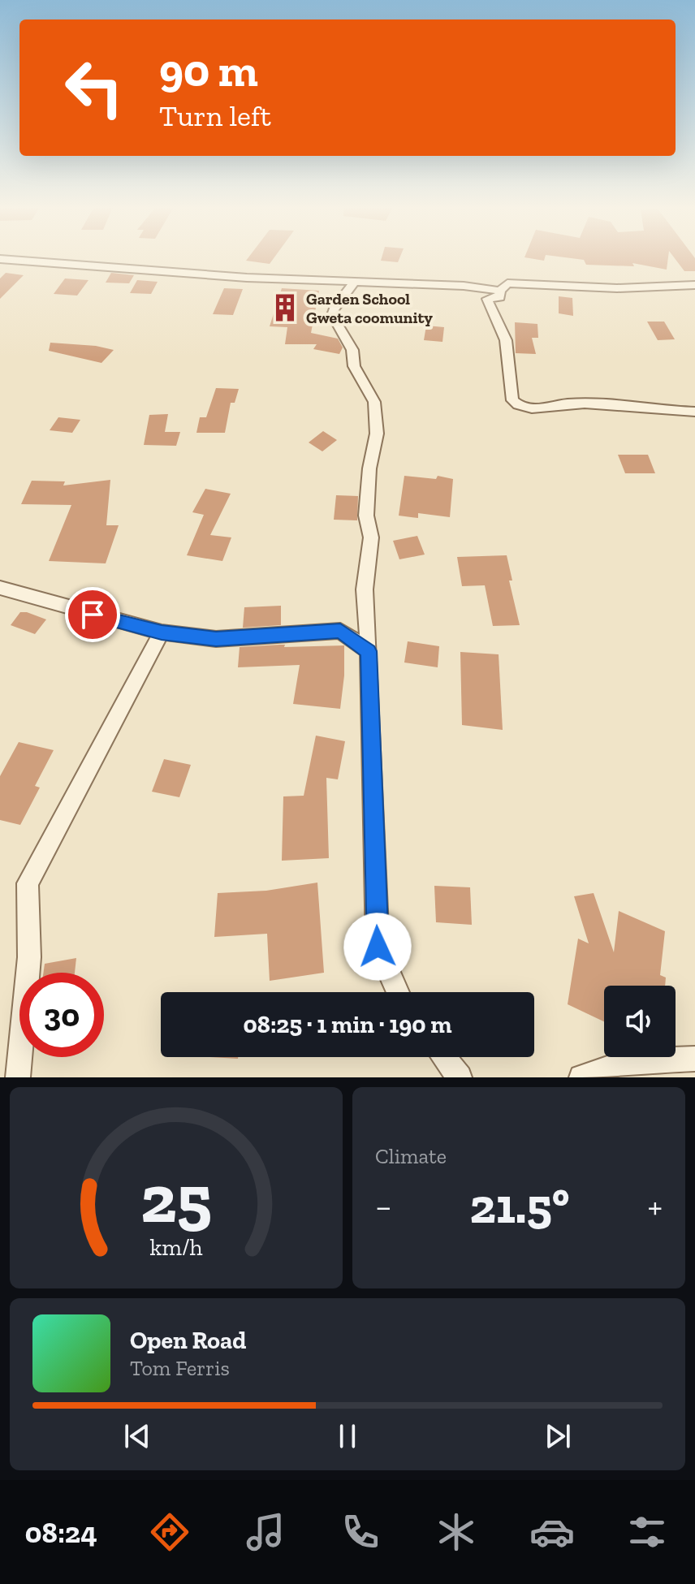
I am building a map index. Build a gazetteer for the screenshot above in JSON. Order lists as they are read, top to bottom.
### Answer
{
  "places": {
    "building": ["Garden School Gweta coomunity"]
  },
  "page": {
    "turn": ["90 m", "Turn left"],
    "limit": "30",
    "trip": "08:25 · 1 min · 190 m",
    "tile": "Climate",
    "heat": ["−", "21.5°", "+"],
    "song": ["Open Road", "Tom Ferris"],
    "tabs": "08:24",
    "gauge": ["25", "km/h"]
  }
}
